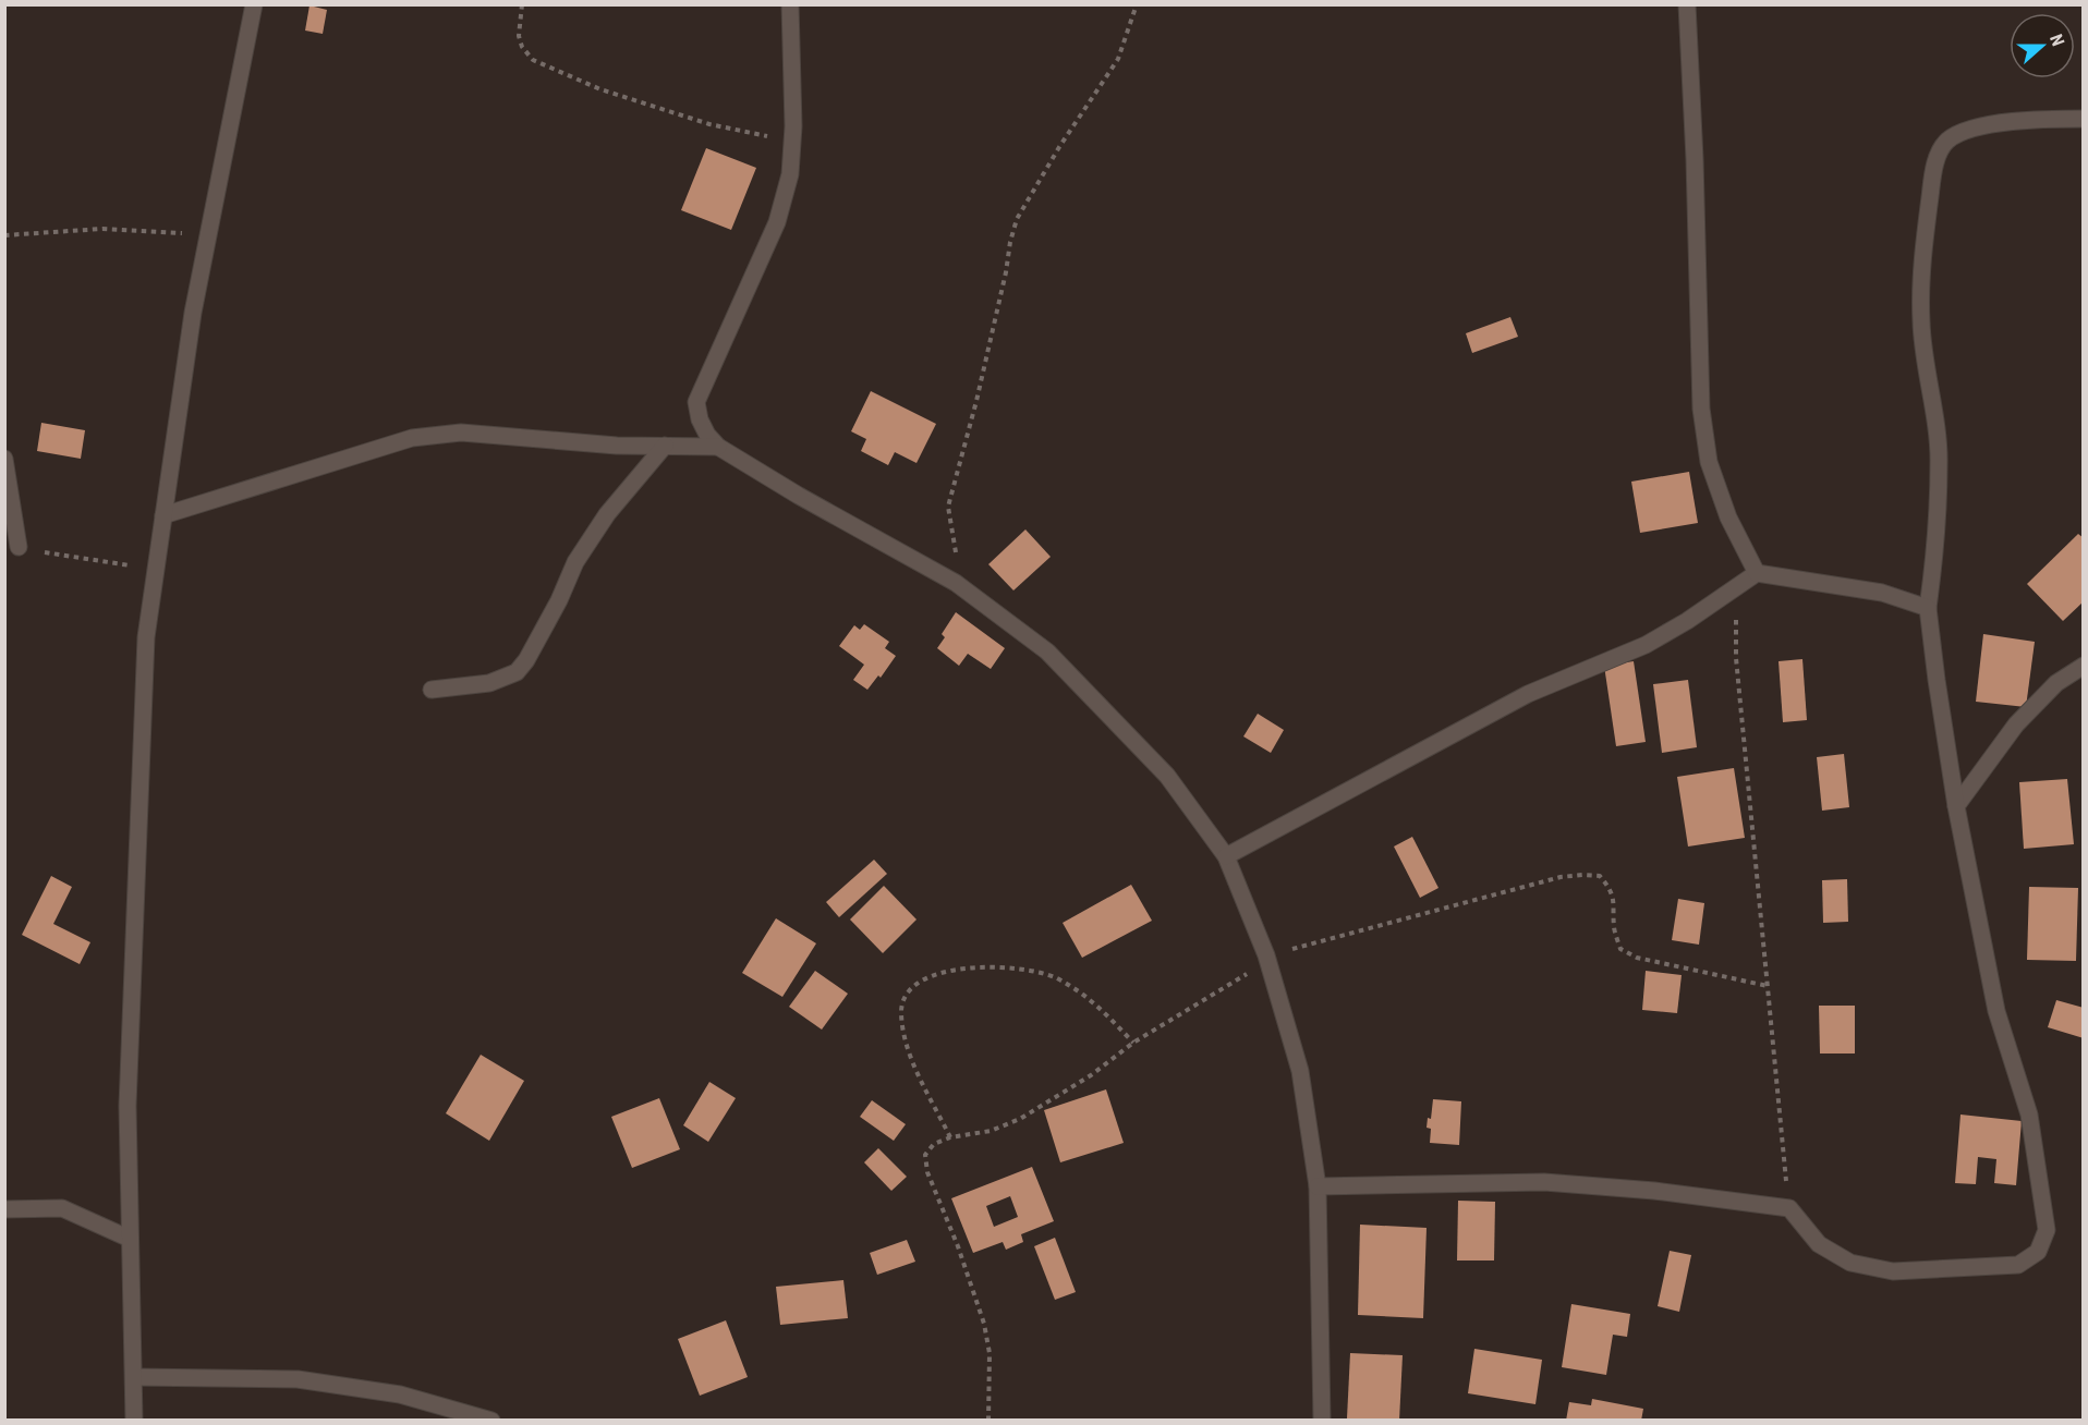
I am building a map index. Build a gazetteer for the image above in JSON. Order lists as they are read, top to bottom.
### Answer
{
  "north": "right"
}
